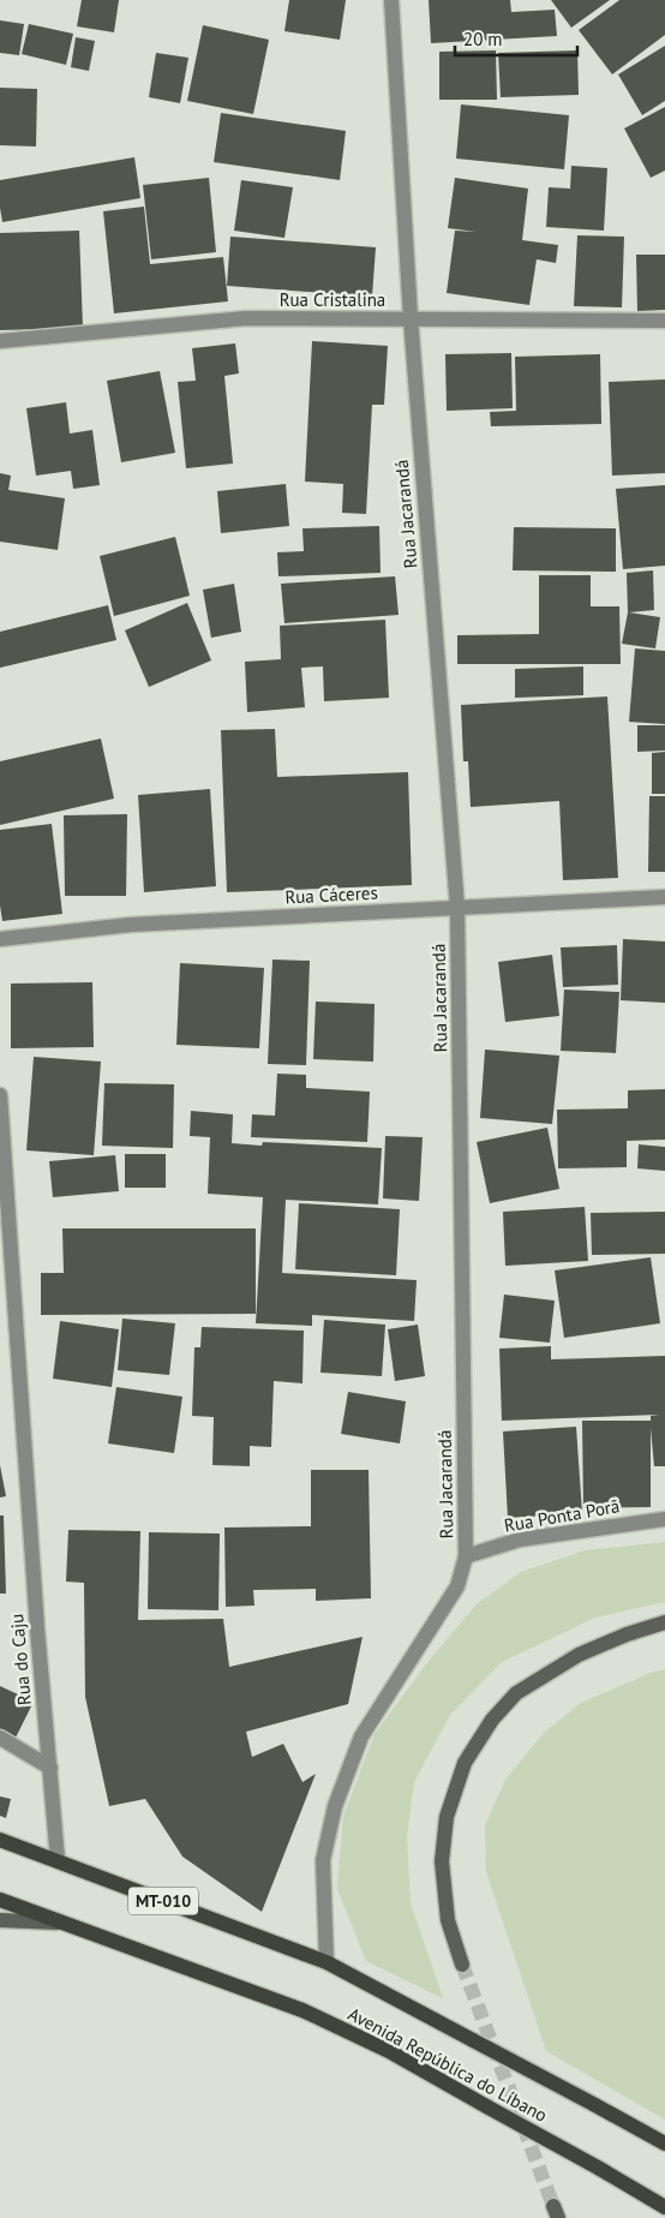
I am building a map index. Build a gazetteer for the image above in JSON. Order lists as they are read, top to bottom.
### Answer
{
  "streets": {
    "main road": ["MT-010", "Avenida República do Líbano"],
    "street": [
      "Rua Cristalina",
      "Rua Jacarandá",
      "Rua Cáceres",
      "Rua Ponta Porã",
      "Rua do Caju"
    ]
  },
  "crossings": [
    ["Rua Cristalina", "Rua Jacarandá"],
    ["Rua Jacarandá", "Rua Cáceres"],
    ["Rua Jacarandá", "Rua Ponta Porã"],
    ["Rua Jacarandá", "Avenida República do Líbano"],
    ["Rua do Caju", "Avenida República do Líbano"]
  ],
  "scale_bar": "20 m"
}
